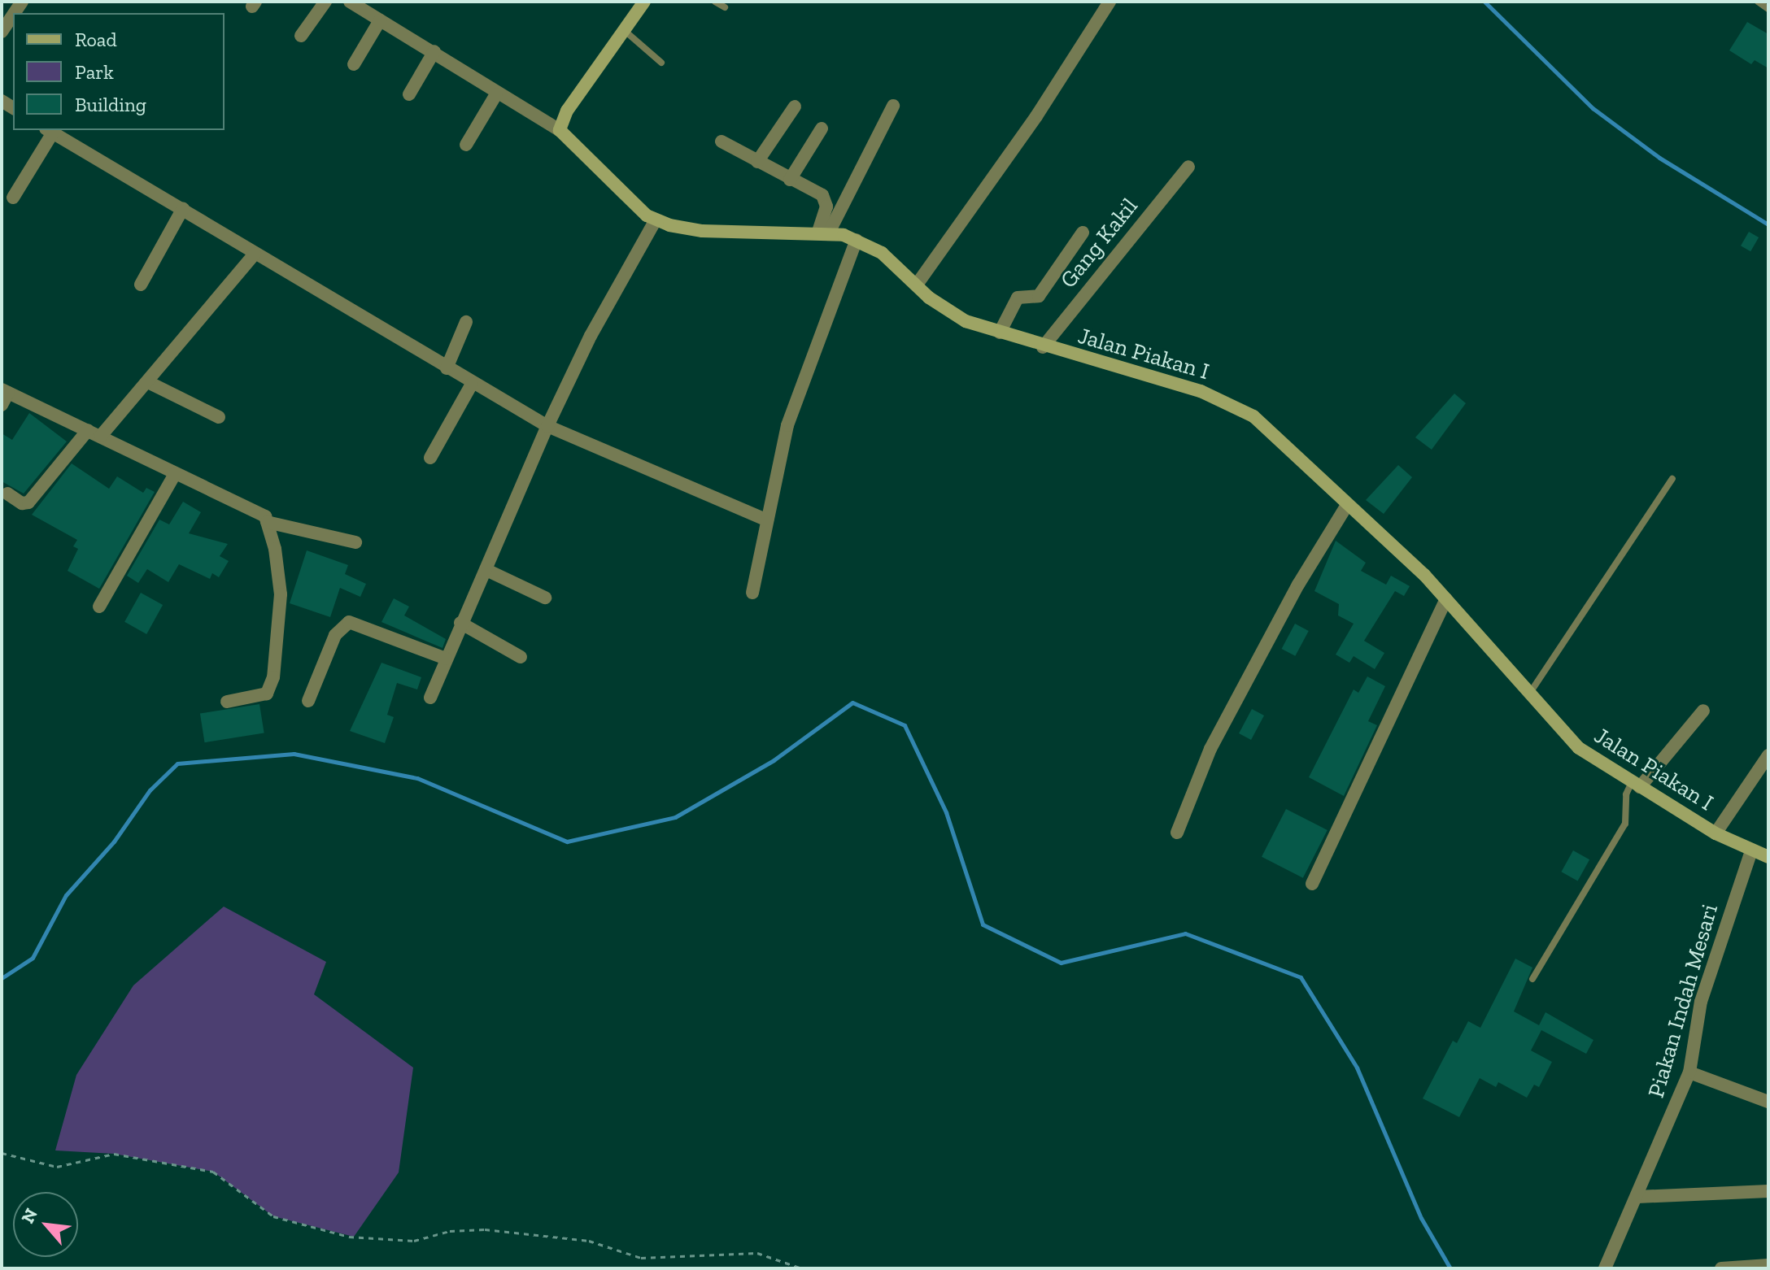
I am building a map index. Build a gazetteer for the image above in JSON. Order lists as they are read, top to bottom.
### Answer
{
  "streets": {
    "street": ["Gang Kakil", "Jalan Piakan I", "Piakan Indah Mesari"]
  },
  "crossings": [
    ["Gang Kakil", "Jalan Piakan I"],
    ["Jalan Piakan I", "Piakan Indah Mesari"]
  ],
  "legend": ["Road", "Park", "Building"],
  "north": "top left"
}
